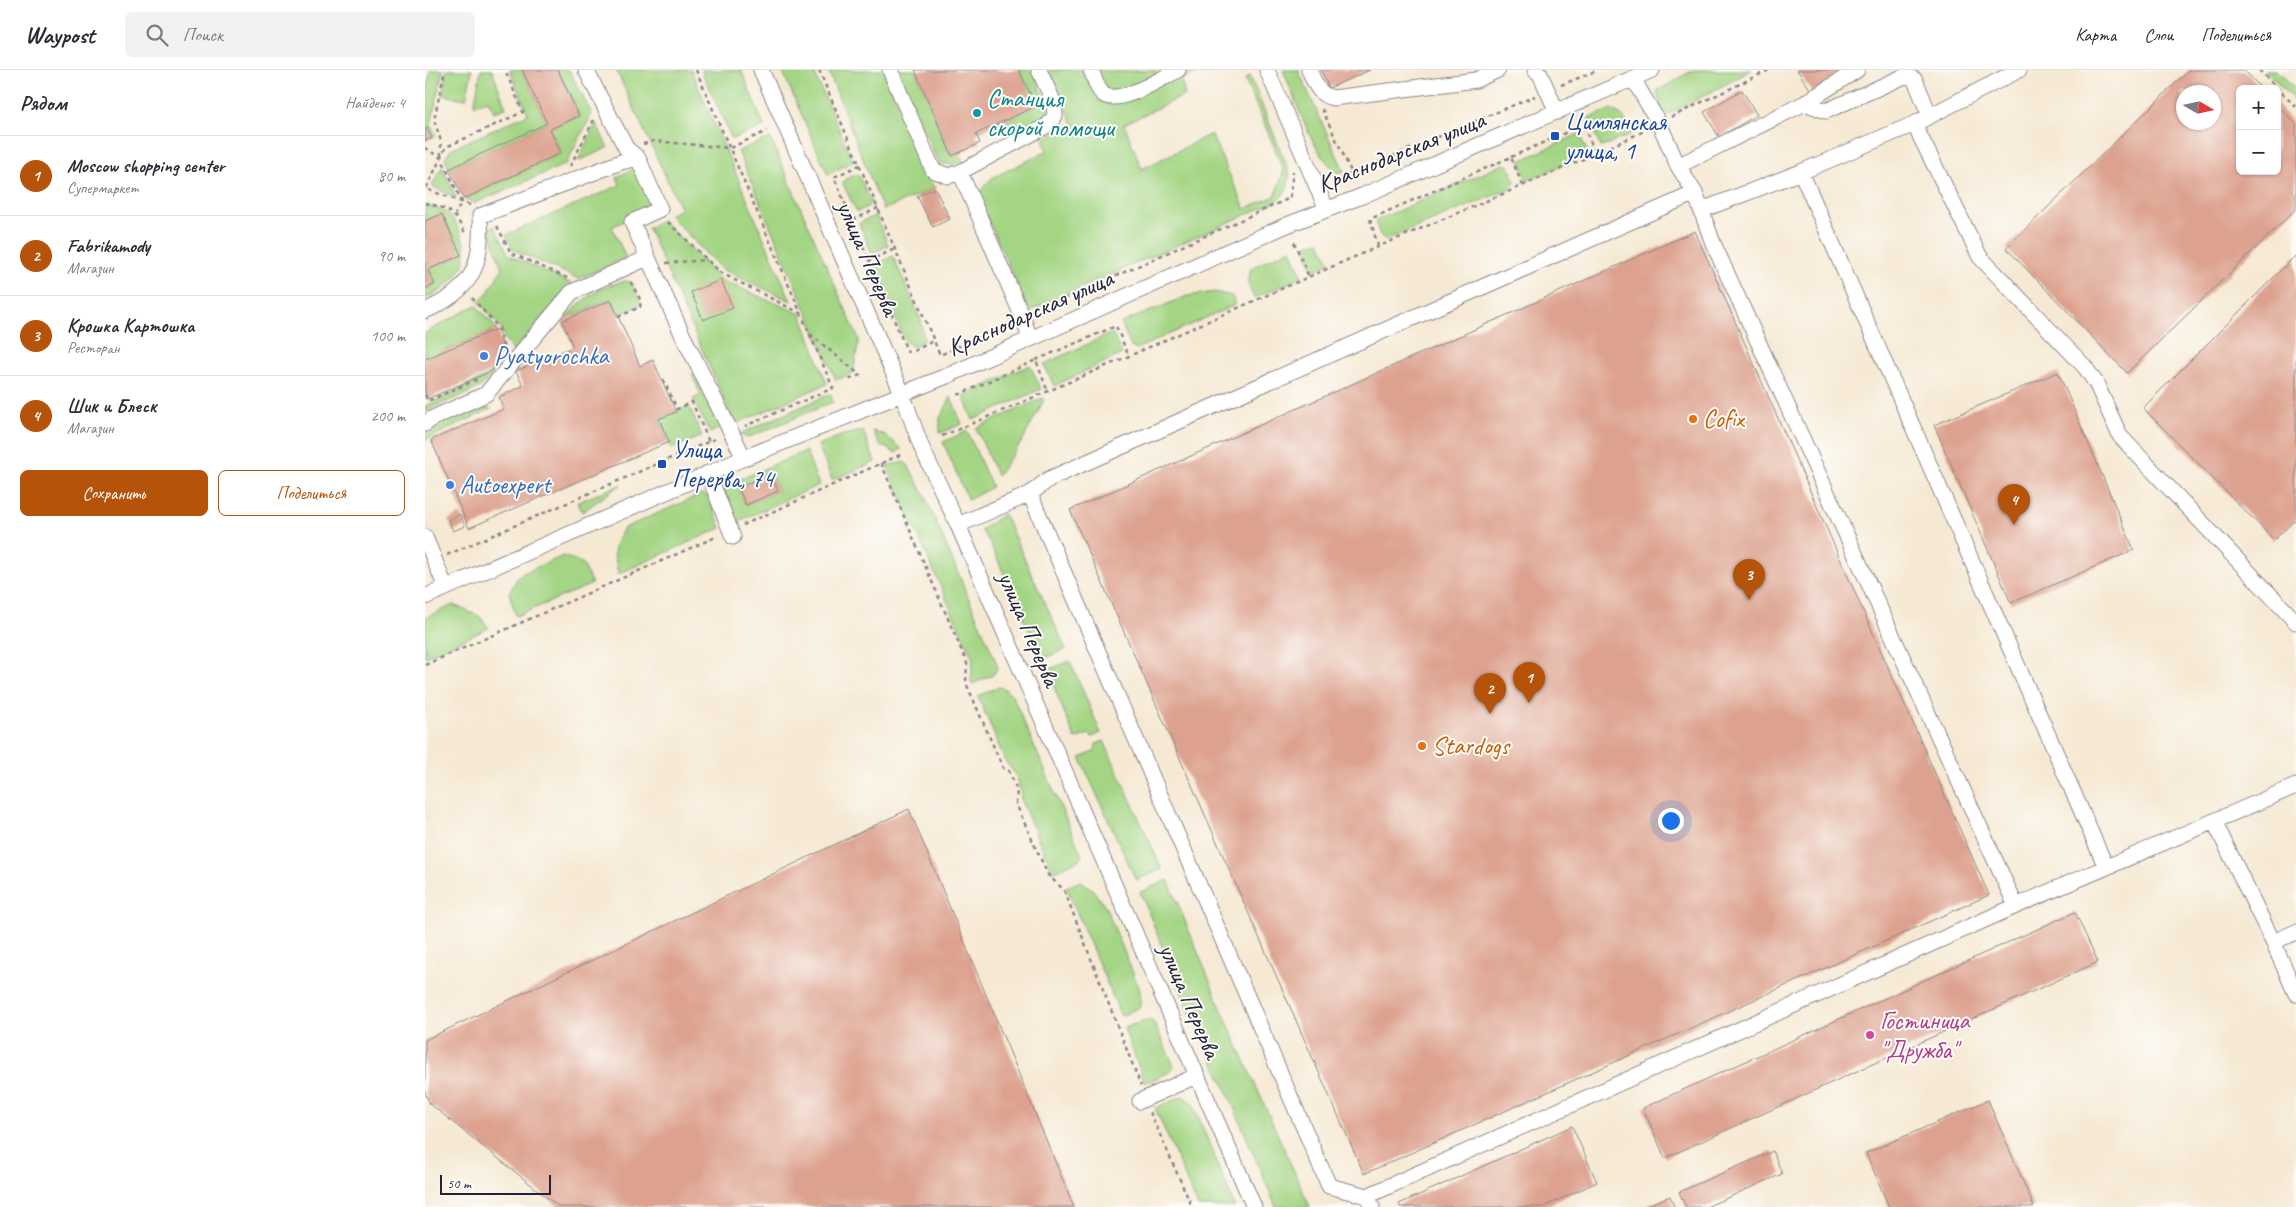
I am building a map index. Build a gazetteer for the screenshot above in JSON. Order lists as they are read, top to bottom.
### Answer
{
  "streets": {
    "street": ["Краснодарская улица", "улица Перерва"]
  },
  "crossings": [
    ["Краснодарская улица", "улица Перерва"]
  ],
  "places": {
    "other": [
      "Станция скорой помощи",
      "Pyatyorochka",
      "Cofix",
      "Autoexpert",
      "Stardogs",
      "Гостиница \"Дружба\""
    ],
    "transit": ["Цимлянская улица, 1", "Улица Перерва, 74"]
  },
  "scale_bar": "50 m",
  "north": "right",
  "page": {
    "header": "Waypost",
    "search": "Поиск",
    "nav": ["Карта", "Слои", "Поделиться"],
    "heading": ["Рядом", "Найдено: 4"],
    "map_buttons": ["+", "−"],
    "list": [
      {
        "mark": "1",
        "name": "Moscow shopping center",
        "note": "Супермаркет",
        "value": "80 m"
      },
      {
        "mark": "2",
        "name": "Fabrikamody",
        "note": "Магазин",
        "value": "90 m"
      },
      {
        "mark": "3",
        "name": "Крошка Картошка",
        "note": "Ресторан",
        "value": "100 m"
      },
      {
        "mark": "4",
        "name": "Шик и Блеск",
        "note": "Магазин",
        "value": "200 m"
      }
    ],
    "buttons": ["Сохранить", "Поделиться"],
    "pins": [
      "4",
      "3",
      "1",
      "2"
    ],
    "scale": "50 m"
  }
}
